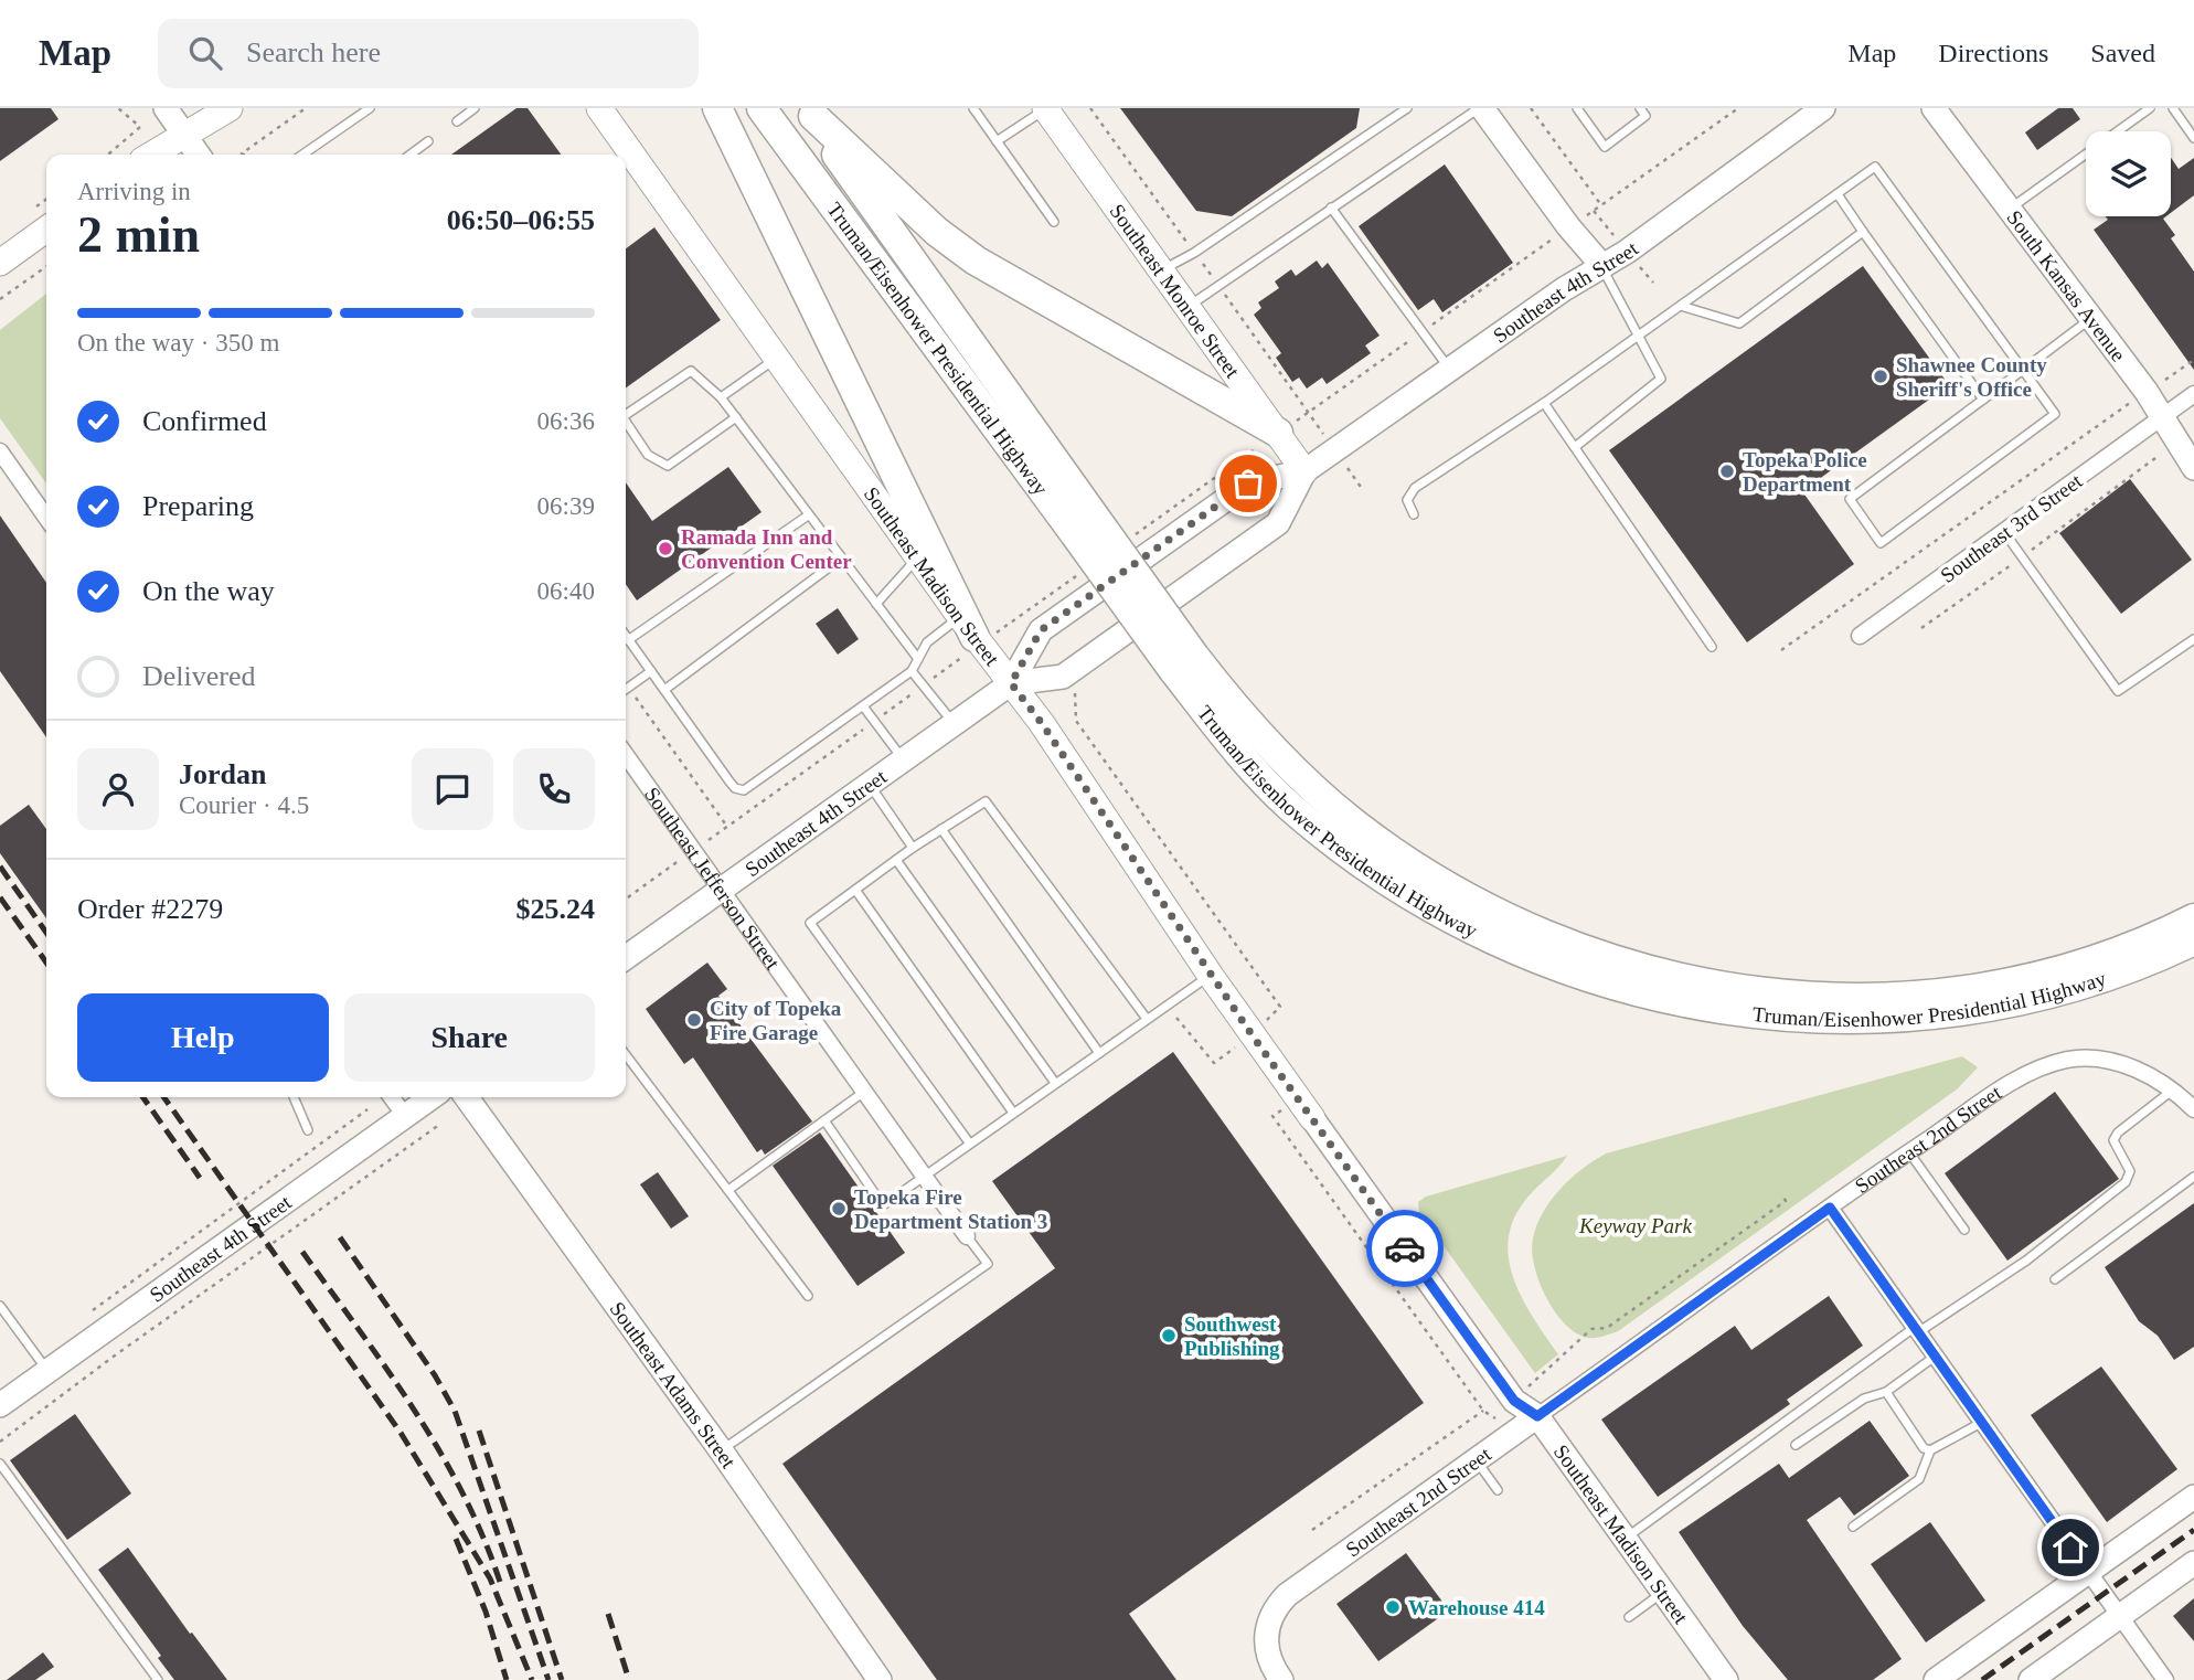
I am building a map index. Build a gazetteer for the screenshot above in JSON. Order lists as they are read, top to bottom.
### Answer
{
  "streets": {
    "highway": ["Truman/Eisenhower Presidential Highway"],
    "main road": ["Southeast Monroe Street", "Southeast Madison Street"],
    "street": [
      "South Kansas Avenue",
      "Southeast 4th Street",
      "Southeast 3rd Street",
      "Southeast Jefferson Street",
      "Southeast 2nd Street",
      "Southeast Adams Street"
    ]
  },
  "crossings": [
    ["South Kansas Avenue", "Southeast 3rd Street"],
    ["Southeast Monroe Street", "Southeast 4th Street"],
    ["Southeast 4th Street", "Southeast Madison Street"],
    ["Southeast 4th Street", "Southeast Jefferson Street"],
    ["Southeast Madison Street", "Southeast 2nd Street"]
  ],
  "parks": ["Keyway Park"],
  "places": [
    "Shawnee County Sheriff's Office",
    "Topeka Police Department",
    "Ramada Inn and Convention Center",
    "City of Topeka Fire Garage",
    "Topeka Fire Department Station 3",
    "Southwest Publishing",
    "Warehouse 414"
  ],
  "page": {
    "header": "Map",
    "search": "Search here",
    "nav": ["Map", "Directions", "Saved"],
    "heading": ["2 min", "Arriving in", "06:50–06:55"],
    "panel": [
      "Jordan",
      "Courier · 4.5",
      "Order #2279",
      "$25.24"
    ],
    "bar": "On the way · 350 m",
    "list": [
      ["Confirmed", "06:36"],
      ["Preparing", "06:39"],
      ["On the way", "06:40"],
      "Delivered"
    ],
    "buttons": ["Help", "Share"]
  }
}
